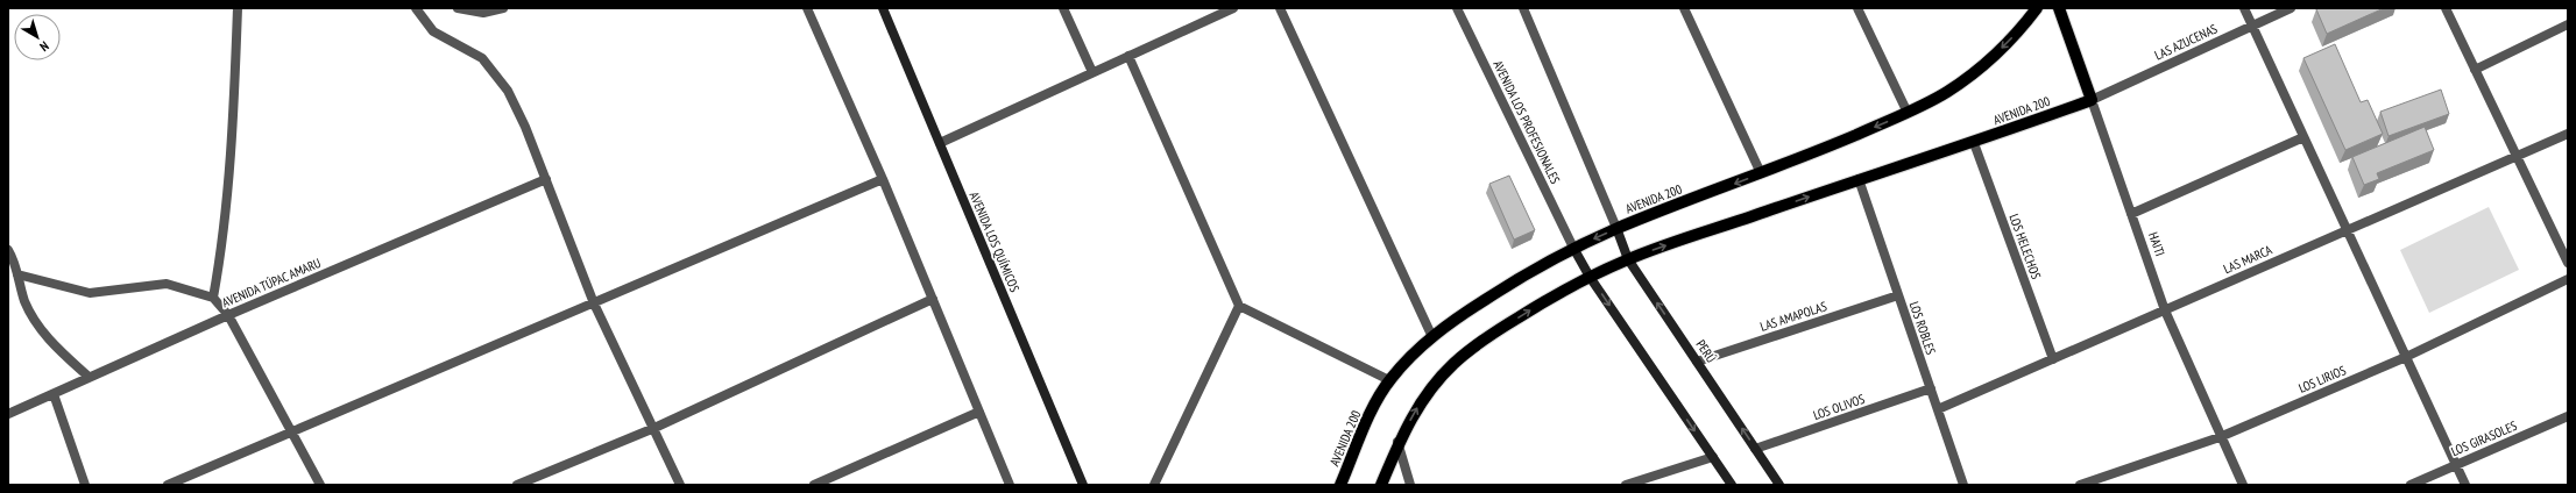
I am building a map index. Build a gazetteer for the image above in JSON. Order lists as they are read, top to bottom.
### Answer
{
  "streets": {
    "main road": [
      "AVENIDA 200",
      "AVENIDA LOS QUÍMICOS",
      "HAITI",
      "PERÚ"
    ],
    "street": [
      "LAS AZUCENAS",
      "AVENIDA LOS PROFESIONALES",
      "LOS HELECHOS",
      "LAS MARCA",
      "AVENIDA TÚPAC AMARU",
      "LAS AMAPOLAS",
      "LOS ROBLES",
      "LOS LIRIOS",
      "LOS OLIVOS",
      "LOS GIRASOLES"
    ]
  },
  "crossings": [
    ["LAS AZUCENAS", "AVENIDA 200"],
    ["LAS AZUCENAS", "HAITI"],
    ["AVENIDA 200", "AVENIDA LOS PROFESIONALES"],
    ["AVENIDA 200", "HAITI"],
    ["AVENIDA 200", "LOS HELECHOS"],
    ["AVENIDA 200", "LOS ROBLES"],
    ["AVENIDA 200", "PERÚ"],
    ["HAITI", "LAS MARCA"],
    ["HAITI", "LOS LIRIOS"],
    ["LOS HELECHOS", "LAS MARCA"],
    ["LAS MARCA", "LOS ROBLES"],
    ["LAS AMAPOLAS", "LOS ROBLES"],
    ["LAS AMAPOLAS", "PERÚ"],
    ["LOS ROBLES", "LOS OLIVOS"],
    ["PERÚ", "LOS OLIVOS"]
  ],
  "north": "bottom right"
}
